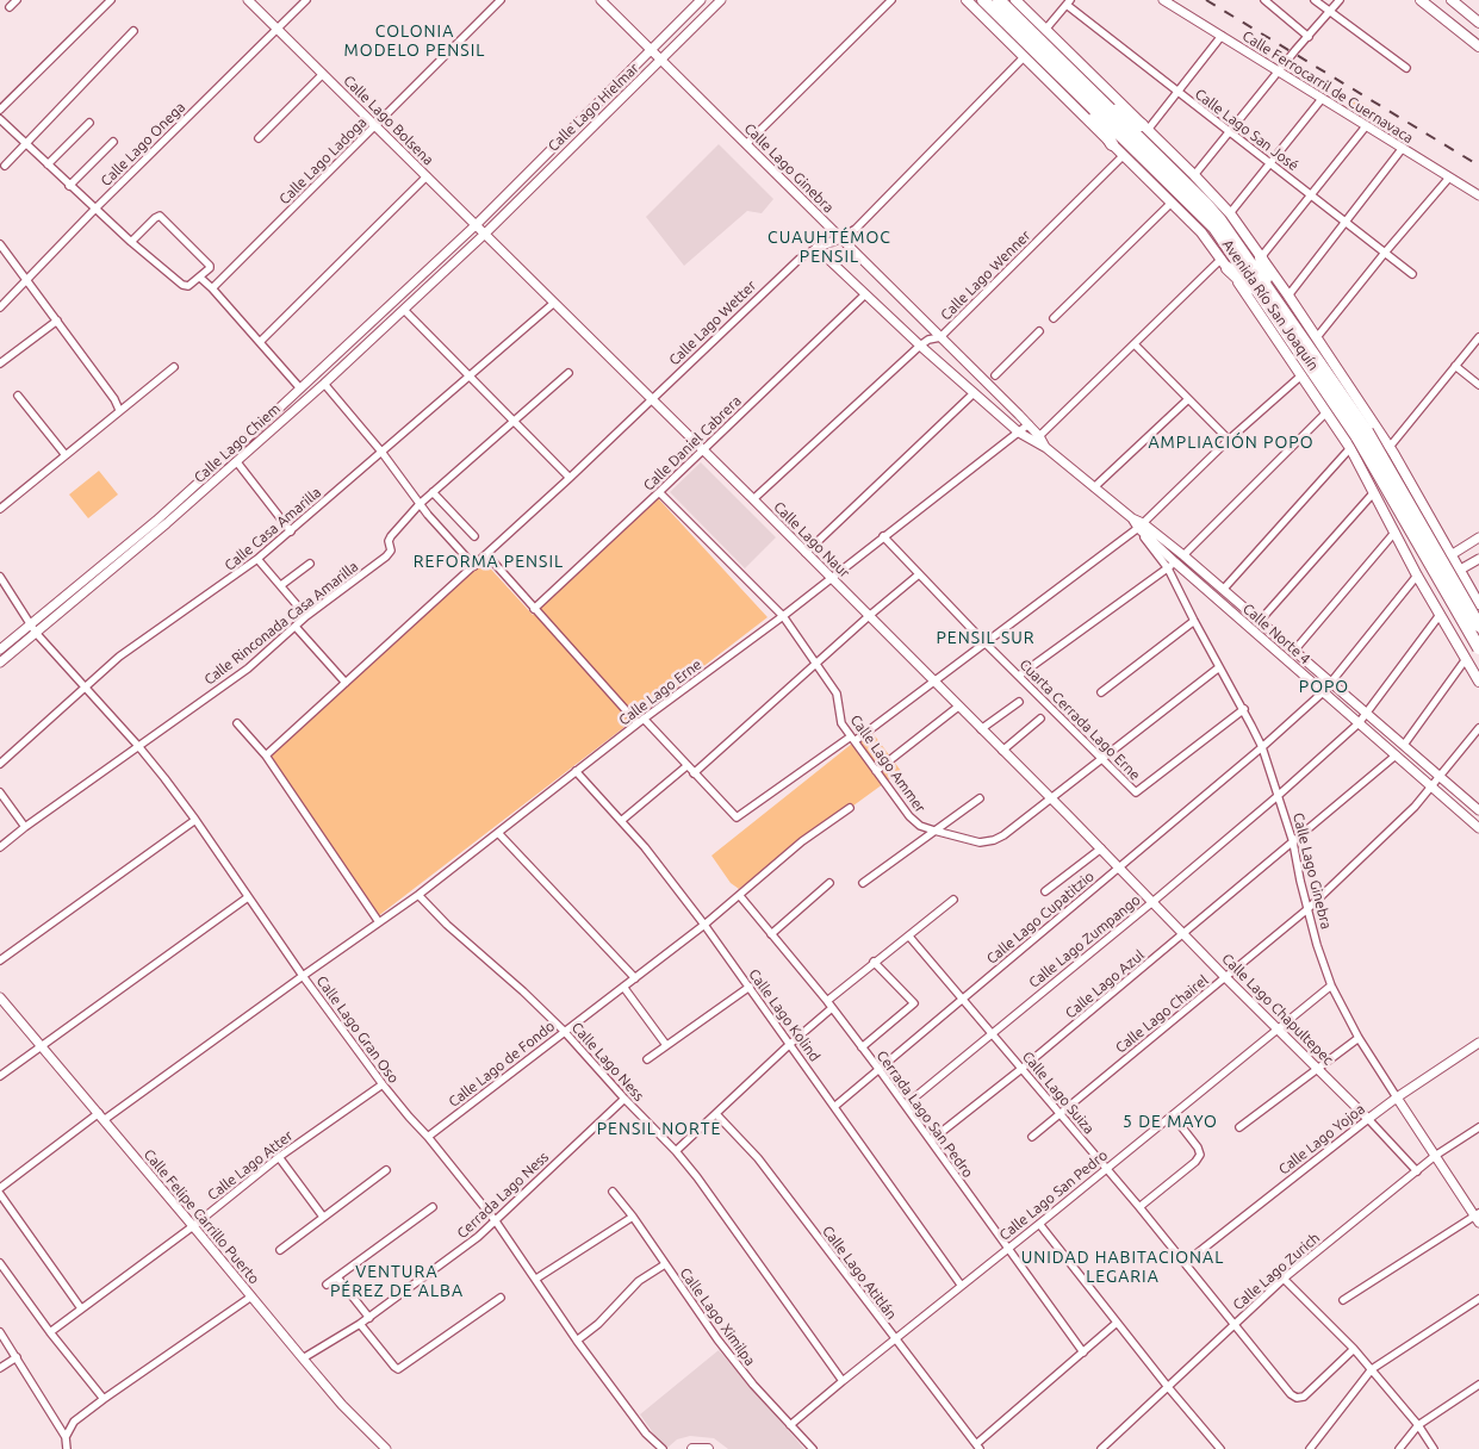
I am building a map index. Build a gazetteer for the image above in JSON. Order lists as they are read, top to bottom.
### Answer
{
  "streets": {
    "highway": ["Avenida Río San Joaquín"],
    "street": [
      "Calle Ferrocarril de Cuernavaca",
      "Calle Lago Hielmar",
      "Calle Lago Bolsena",
      "Calle Lago San José",
      "Calle Lago Onega",
      "Calle Lago Ladoga",
      "Calle Lago Ginebra",
      "Calle Lago Wenner",
      "Calle Lago Wetter",
      "Calle Lago Chiem",
      "Calle Daniel Cabrera",
      "Calle Casa Amarilla",
      "Calle Lago Naur",
      "Calle Rinconada Casa Amarilla",
      "Calle Norte 4",
      "Calle Lago Erne",
      "Cuarta Cerrada Lago Erne",
      "Calle Lago Ammer",
      "Calle Lago Cupatitzio",
      "Calle Lago Zumpango",
      "Calle Lago Azul",
      "Calle Lago Chapultepec",
      "Calle Lago Chairel",
      "Calle Lago Kolind",
      "Calle Lago Gran Oso",
      "Calle Lago Ness",
      "Calle Lago de Fondo",
      "Calle Lago Suiza",
      "Cerrada Lago San Pedro",
      "Calle Lago Yojoa",
      "Calle Lago Atter",
      "Cerrada Lago Ness",
      "Calle Lago San Pedro",
      "Calle Felipe Carrillo Puerto",
      "Calle Lago Zurich",
      "Calle Lago Atitlán",
      "Calle Lago Ximilpa"
    ]
  },
  "crossings": [
    ["Calle Lago Hielmar", "Calle Lago Bolsena"],
    ["Calle Lago Hielmar", "Calle Lago Ginebra"],
    ["Calle Lago Hielmar", "Calle Lago Chiem"],
    ["Calle Lago Hielmar", "Calle Lago Naur"],
    ["Calle Lago Bolsena", "Calle Lago Onega"],
    ["Calle Lago Bolsena", "Calle Lago Ladoga"],
    ["Calle Lago Bolsena", "Calle Lago Chiem"],
    ["Calle Lago Bolsena", "Calle Lago Naur"],
    ["Calle Lago Ginebra", "Calle Lago Wenner"],
    ["Calle Lago Ginebra", "Calle Lago Wetter"],
    ["Calle Lago Ginebra", "Calle Daniel Cabrera"],
    ["Calle Lago Ginebra", "Calle Norte 4"],
    ["Calle Lago Ginebra", "Calle Lago Erne"],
    ["Calle Lago Ginebra", "Cuarta Cerrada Lago Erne"],
    ["Calle Lago Ginebra", "Calle Lago Cupatitzio"],
    ["Calle Lago Ginebra", "Calle Lago Zumpango"],
    ["Calle Lago Ginebra", "Calle Lago Azul"],
    ["Calle Lago Ginebra", "Calle Lago Chairel"],
    ["Calle Lago Ginebra", "Calle Lago Yojoa"],
    ["Calle Lago Ginebra", "Calle Lago San Pedro"],
    ["Calle Lago Ginebra", "Calle Lago Zurich"],
    ["Calle Lago Wenner", "Avenida Río San Joaquín"],
    ["Calle Lago Wenner", "Calle Lago Naur"],
    ["Avenida Río San Joaquín", "Calle Lago Wetter"],
    ["Avenida Río San Joaquín", "Calle Lago Cupatitzio"],
    ["Avenida Río San Joaquín", "Calle Lago Zumpango"],
    ["Calle Lago Wetter", "Calle Lago Naur"],
    ["Calle Lago Chiem", "Calle Lago Naur"],
    ["Calle Lago Chiem", "Calle Lago Gran Oso"],
    ["Calle Daniel Cabrera", "Calle Lago Naur"],
    ["Calle Daniel Cabrera", "Calle Lago Ammer"],
    ["Calle Casa Amarilla", "Calle Lago Naur"],
    ["Calle Casa Amarilla", "Calle Lago Gran Oso"],
    ["Calle Lago Naur", "Calle Lago Erne"],
    ["Calle Lago Naur", "Calle Lago Ammer"],
    ["Calle Lago Naur", "Calle Lago Cupatitzio"],
    ["Calle Lago Naur", "Calle Lago Chapultepec"],
    ["Calle Rinconada Casa Amarilla", "Calle Lago Gran Oso"],
    ["Calle Norte 4", "Calle Lago Cupatitzio"],
    ["Calle Norte 4", "Calle Lago Zumpango"],
    ["Calle Norte 4", "Calle Lago Azul"],
    ["Calle Norte 4", "Calle Lago Chairel"],
    ["Calle Lago Erne", "Cuarta Cerrada Lago Erne"],
    ["Calle Lago Erne", "Calle Lago Ammer"],
    ["Calle Lago Erne", "Calle Lago Kolind"],
    ["Calle Lago Erne", "Calle Lago Gran Oso"],
    ["Calle Lago Erne", "Calle Lago Ness"],
    ["Calle Lago Erne", "Calle Felipe Carrillo Puerto"],
    ["Calle Lago Cupatitzio", "Calle Lago Chapultepec"],
    ["Calle Lago Cupatitzio", "Calle Lago Kolind"],
    ["Calle Lago Cupatitzio", "Calle Lago Suiza"],
    ["Calle Lago Cupatitzio", "Cerrada Lago San Pedro"],
    ["Calle Lago Zumpango", "Calle Lago Chapultepec"],
    ["Calle Lago Zumpango", "Calle Lago Suiza"],
    ["Calle Lago Zumpango", "Cerrada Lago San Pedro"],
    ["Calle Lago Azul", "Calle Lago Chapultepec"],
    ["Calle Lago Azul", "Calle Lago Suiza"],
    ["Calle Lago Azul", "Cerrada Lago San Pedro"],
    ["Calle Lago Chapultepec", "Calle Lago Chairel"],
    ["Calle Lago Chapultepec", "Calle Lago Yojoa"],
    ["Calle Lago Chapultepec", "Calle Lago San Pedro"],
    ["Calle Lago Chapultepec", "Calle Lago Zurich"],
    ["Calle Lago Chairel", "Calle Lago Suiza"],
    ["Calle Lago Kolind", "Calle Lago de Fondo"],
    ["Calle Lago Kolind", "Calle Lago San Pedro"],
    ["Calle Lago Gran Oso", "Calle Lago de Fondo"],
    ["Calle Lago Gran Oso", "Calle Lago Atter"],
    ["Calle Lago Gran Oso", "Cerrada Lago Ness"],
    ["Calle Lago Ness", "Calle Lago de Fondo"],
    ["Calle Lago Ness", "Cerrada Lago Ness"],
    ["Calle Lago Ness", "Calle Lago San Pedro"],
    ["Calle Lago de Fondo", "Cerrada Lago San Pedro"],
    ["Calle Lago Suiza", "Calle Lago Yojoa"],
    ["Calle Lago Suiza", "Calle Lago San Pedro"],
    ["Calle Lago Suiza", "Calle Lago Zurich"],
    ["Cerrada Lago San Pedro", "Calle Lago San Pedro"],
    ["Calle Lago Atter", "Calle Felipe Carrillo Puerto"],
    ["Cerrada Lago Ness", "Calle Felipe Carrillo Puerto"],
    ["Calle Lago San Pedro", "Calle Lago Atitlán"],
    ["Calle Lago San Pedro", "Calle Lago Ximilpa"]
  ],
  "districts": [
    "COLONIA MODELO PENSIL",
    "CUAUHTÉMOC PENSIL",
    "AMPLIACIÓN POPO",
    "REFORMA PENSIL",
    "PENSIL SUR",
    "POPO",
    "5 DE MAYO",
    "PENSIL NORTE",
    "UNIDAD HABITACIONAL LEGARIA",
    "VENTURA PÉREZ DE ALBA"
  ]
}
